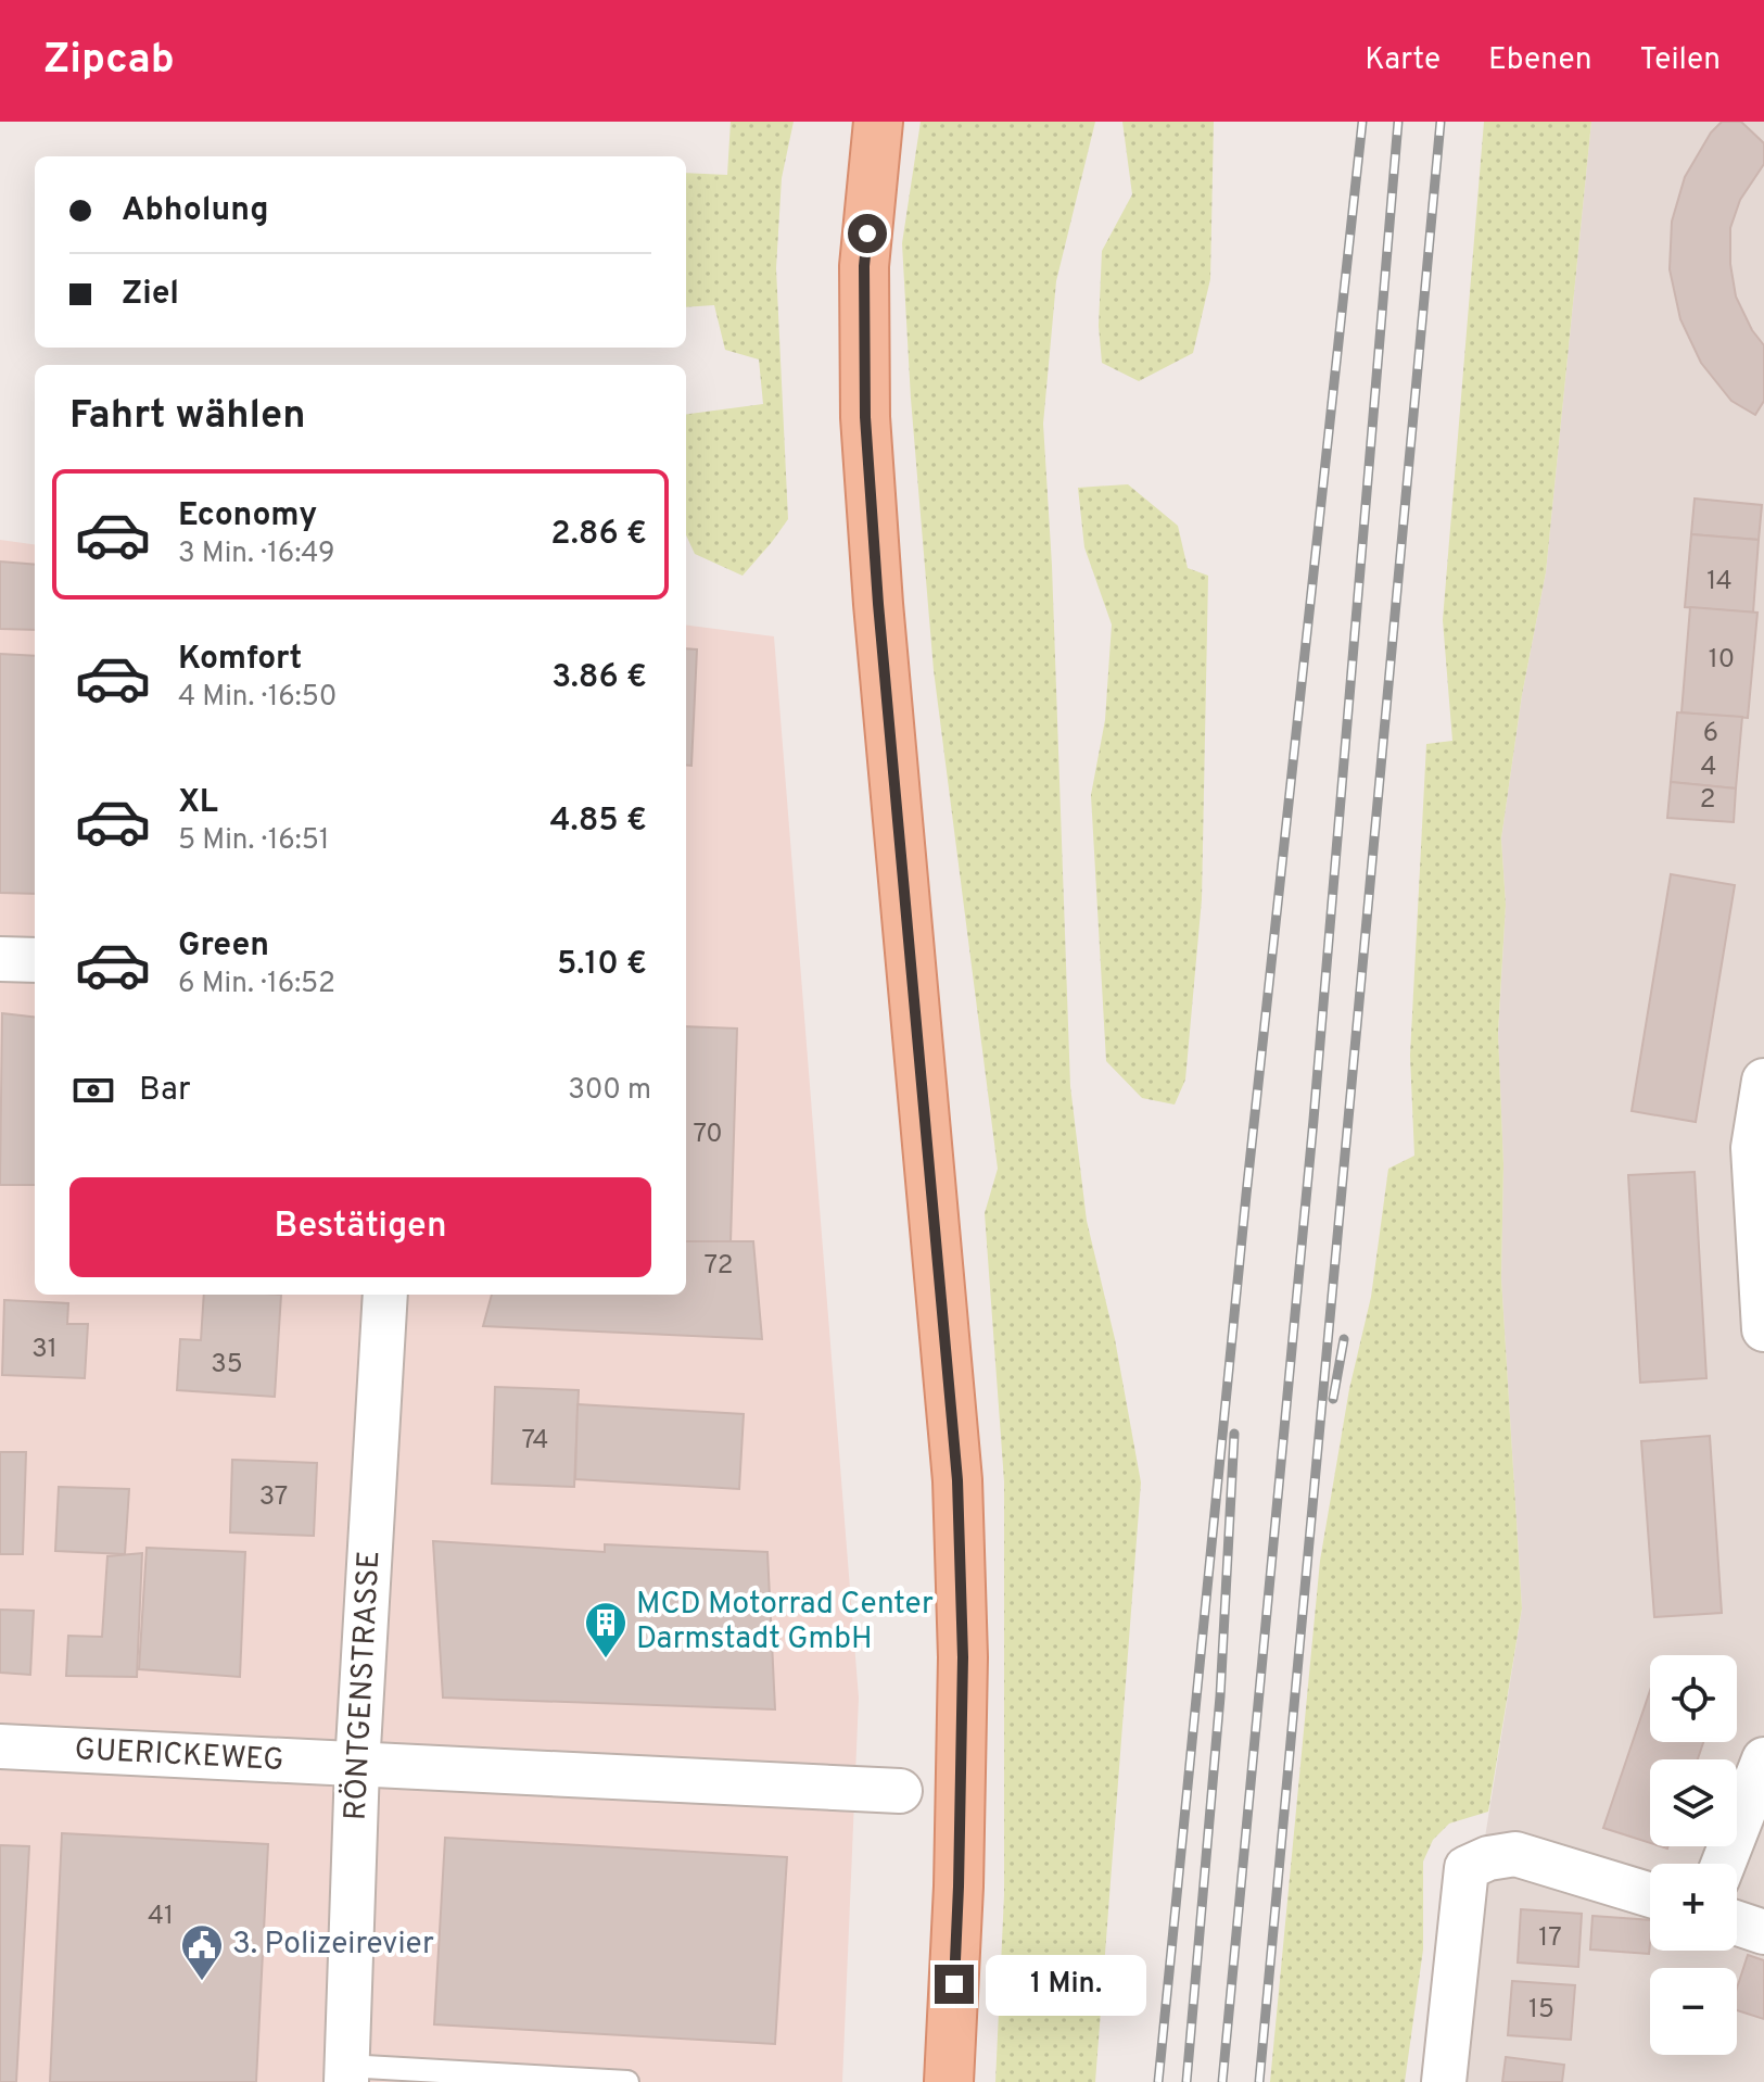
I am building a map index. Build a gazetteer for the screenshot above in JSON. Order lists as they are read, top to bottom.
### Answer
{
  "streets": {
    "street": ["RÖNTGENSTRASSE", "GUERICKEWEG"]
  },
  "crossings": [
    ["RÖNTGENSTRASSE", "GUERICKEWEG"]
  ],
  "places": {
    "building": ["MCD Motorrad Center Darmstadt GmbH"],
    "public building": ["3. Polizeirevier"]
  },
  "house_numbers": [
    "14",
    "10",
    "6",
    "4",
    "2",
    "70",
    "72",
    "31",
    "35",
    "74",
    "37",
    "41",
    "17",
    "15"
  ],
  "page": {
    "header": "Zipcab",
    "nav": ["Karte", "Ebenen", "Teilen"],
    "banner": ["Abholung", "Ziel"],
    "heading": "Fahrt wählen",
    "list": [
      {
        "name": "Economy",
        "note": "3 Min. · 16:49",
        "value": "2.86 €"
      },
      {
        "name": "Komfort",
        "note": "4 Min. · 16:50",
        "value": "3.86 €"
      },
      {
        "name": "XL",
        "note": "5 Min. · 16:51",
        "value": "4.85 €"
      },
      {
        "name": "Green",
        "note": "6 Min. · 16:52",
        "value": "5.10 €"
      }
    ],
    "pay": ["Bar", "300 m"],
    "buttons": "Bestätigen",
    "map_buttons": ["+", "−"],
    "bubble": "1 Min."
  }
}
